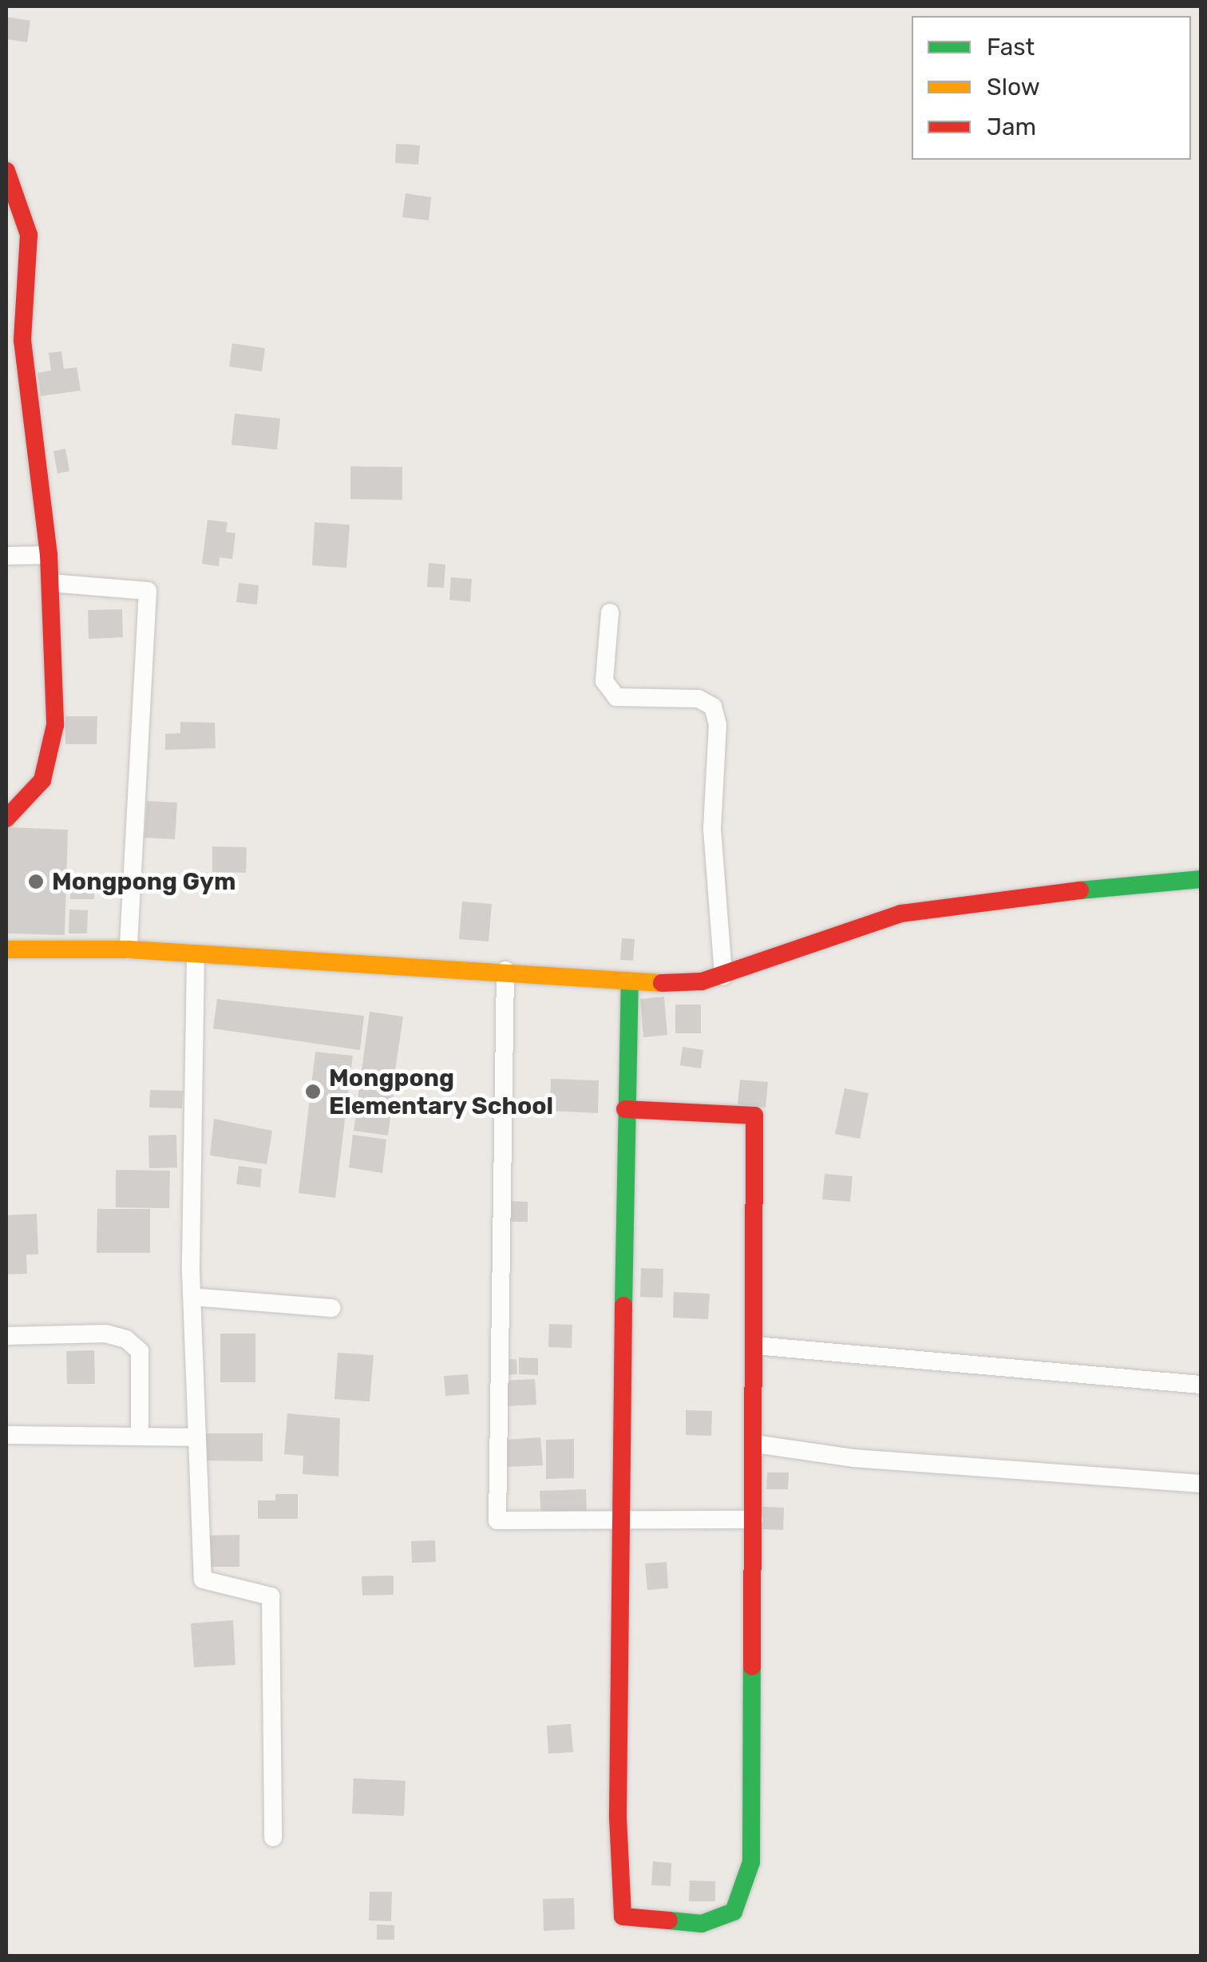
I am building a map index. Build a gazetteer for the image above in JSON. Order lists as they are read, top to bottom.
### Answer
{
  "places": ["Mongpong Gym", "Mongpong Elementary School"],
  "legend": ["Fast", "Slow", "Jam"]
}
